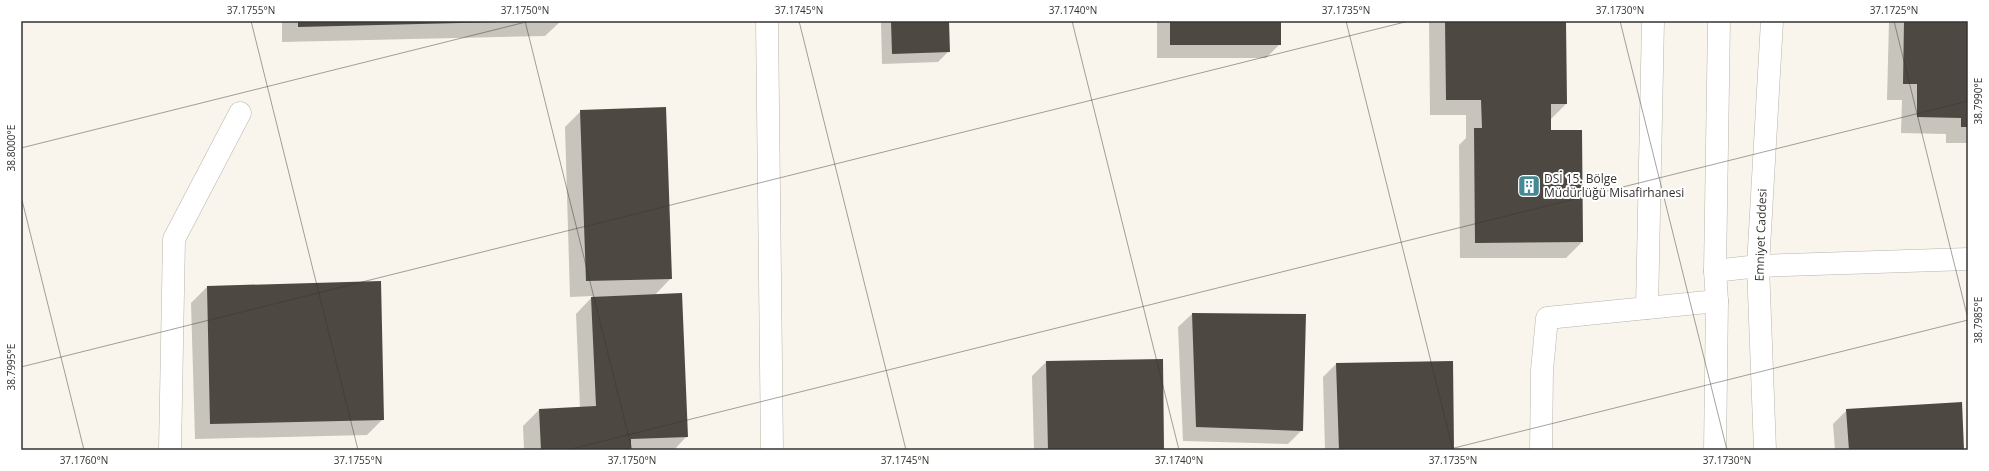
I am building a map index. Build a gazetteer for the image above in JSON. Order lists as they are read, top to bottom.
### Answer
{
  "streets": {
    "street": ["Emniyet Caddesi"]
  },
  "places": {
    "building": ["DSİ 15. Bölge Müdürlüğü Misafirhanesi"]
  },
  "coordinates": [
    "37.1755°N",
    "37.1750°N",
    "37.1745°N",
    "37.1740°N",
    "37.1735°N",
    "37.1730°N",
    "37.1725°N",
    "38.7990°E",
    "38.8000°E",
    "38.7985°E",
    "38.7995°E",
    "37.1760°N"
  ]
}
